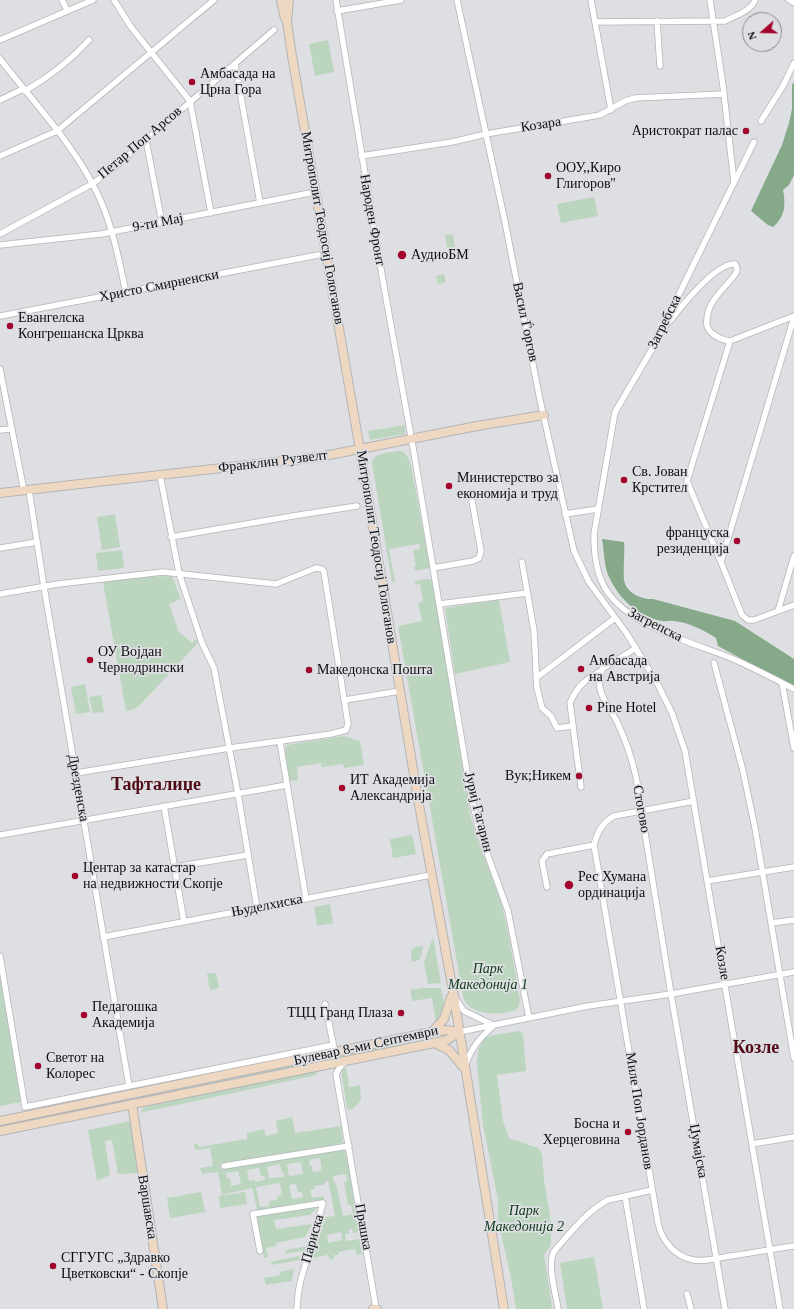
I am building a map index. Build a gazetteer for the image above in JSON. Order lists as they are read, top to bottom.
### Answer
{
  "streets": {
    "street": [
      "Козара",
      "Петар Поп Арсов",
      "Народен Фронт",
      "9-ти Мај",
      "Митрополит Теодосиј Гологанов",
      "Христо Смирненски",
      "Васил Ѓоргов",
      "Загребска",
      "Франклин Рузвелт",
      "Загрепска",
      "Дрезденска",
      "Стогово",
      "Јуриј Гагарин",
      "Њуделхиска",
      "Козле",
      "Булевар 8-ми Септември",
      "Миле Поп Јорданов",
      "Џумајска",
      "Варшавска",
      "Прашка",
      "Париска"
    ]
  },
  "crossings": [
    ["Козара", "Народен Фронт"],
    ["Козара", "Васил Ѓоргов"],
    ["Народен Фронт", "Франклин Рузвелт"],
    ["Народен Фронт", "Јуриј Гагарин"],
    ["9-ти Мај", "Митрополит Теодосиј Гологанов"],
    ["Митрополит Теодосиј Гологанов", "Франклин Рузвелт"],
    ["Митрополит Теодосиј Гологанов", "Њуделхиска"],
    ["Митрополит Теодосиј Гологанов", "Булевар 8-ми Септември"],
    ["Васил Ѓоргов", "Франклин Рузвелт"],
    ["Васил Ѓоргов", "Козле"],
    ["Загребска", "Загрепска"],
    ["Франклин Рузвелт", "Дрезденска"],
    ["Франклин Рузвелт", "Јуриј Гагарин"],
    ["Дрезденска", "Њуделхиска"],
    ["Стогово", "Џумајска"],
    ["Козле", "Миле Поп Јорданов"],
    ["Булевар 8-ми Септември", "Варшавска"],
    ["Миле Поп Јорданов", "Џумајска"]
  ],
  "districts": ["Тафталиџе", "Козле"],
  "parks": ["Парк Македонија 1", "Парк Македонија 2"],
  "places": [
    "Амбасада на Црна Гора",
    "Аристократ палас",
    "ООУ,,Киро Глигоров''",
    "АудиоБМ",
    "Евангелска Конгрешанска Црква",
    "Св. Јован Крстител",
    "Министерство за економија и труд",
    "француска резиденција",
    "ОУ Војдан Чернодрински",
    "Амбасада на Австрија",
    "Македонска Пошта",
    "Pine Hotel",
    "Вук;Никем",
    "ИТ Академија Александрија",
    "Центар за катастар на недвижности Скопје",
    "Рес Хумана ординација",
    "ТЦЦ Гранд Плаза",
    "Педагошка Академија",
    "Светот на Колорес",
    "Босна и Херцеговина",
    "СГГУГС „Здравко Цветковски“ - Скопје"
  ],
  "north": "left"
}
